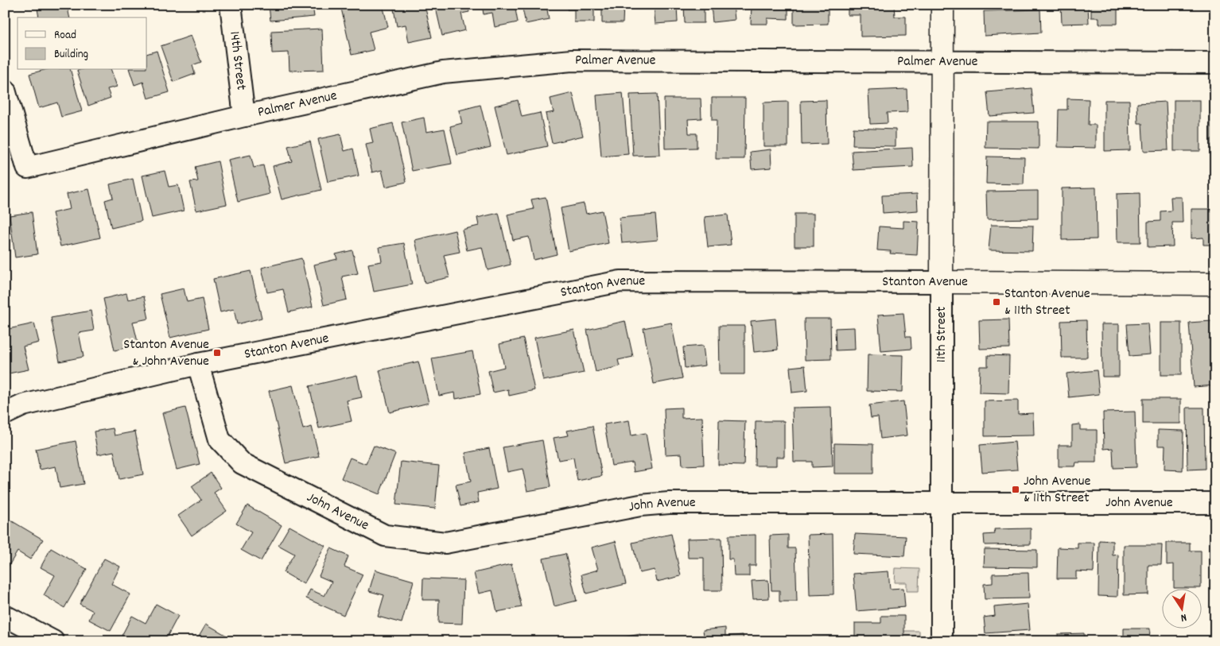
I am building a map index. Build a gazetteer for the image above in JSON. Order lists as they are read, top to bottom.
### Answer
{
  "streets": {
    "street": [
      "14th Street",
      "Palmer Avenue",
      "Stanton Avenue",
      "11th Street",
      "John Avenue"
    ]
  },
  "crossings": [
    ["14th Street", "Palmer Avenue"],
    ["Palmer Avenue", "11th Street"],
    ["Stanton Avenue", "11th Street"],
    ["Stanton Avenue", "John Avenue"],
    ["11th Street", "John Avenue"]
  ],
  "places": {
    "transit": ["Stanton Avenue & 11th Street", "Stanton Avenue & John Avenue", "John Avenue & 11th Street"]
  },
  "legend": ["Road", "Building"],
  "north": "bottom"
}
